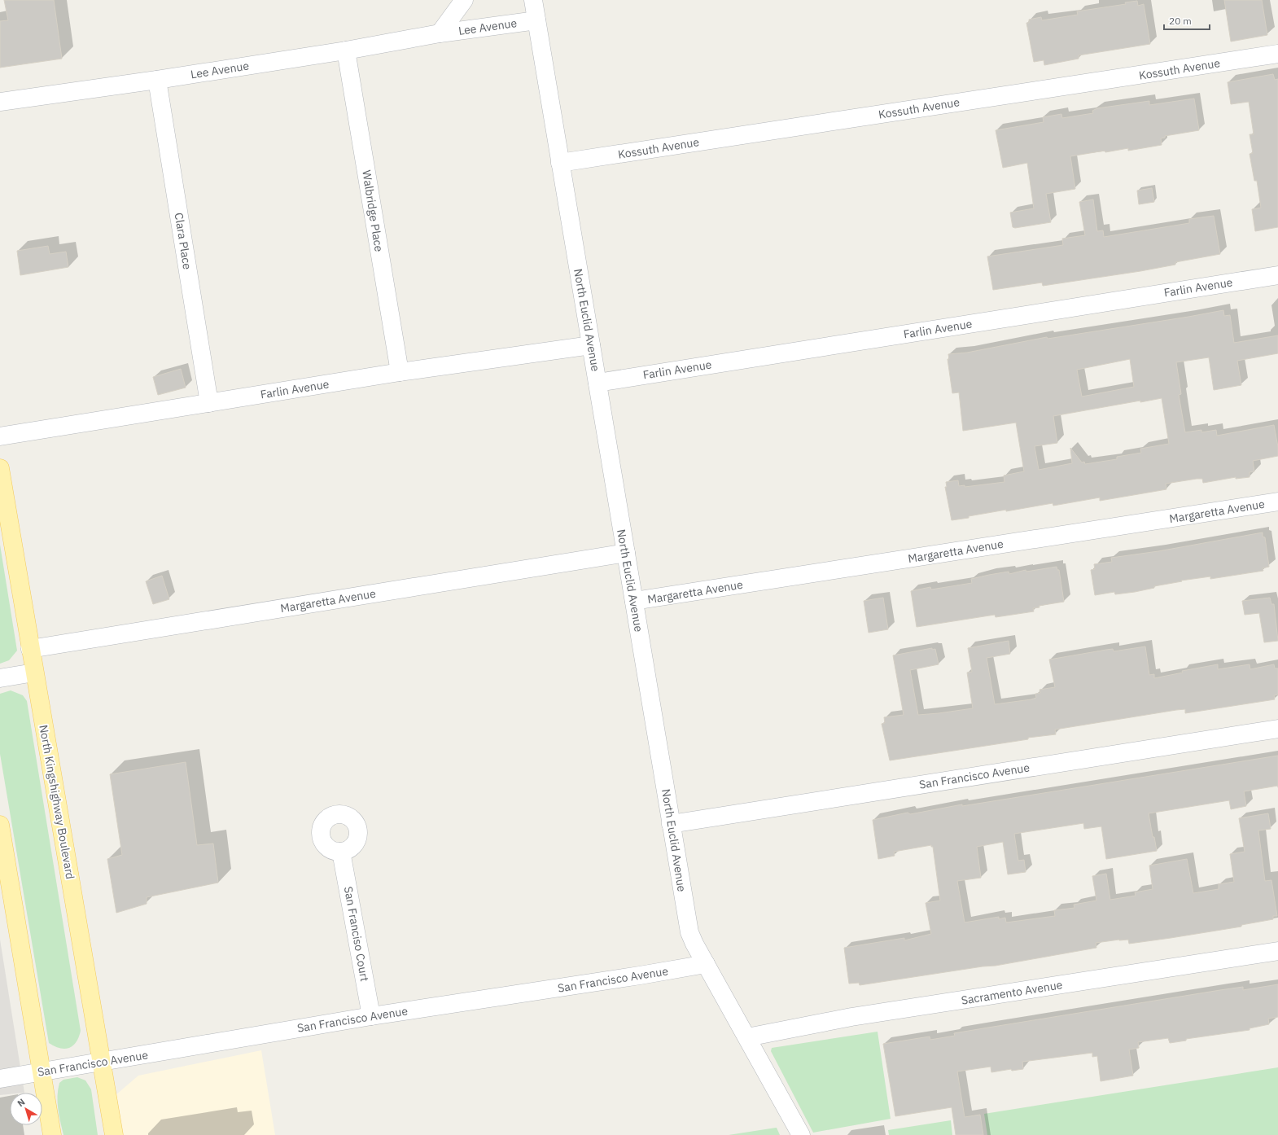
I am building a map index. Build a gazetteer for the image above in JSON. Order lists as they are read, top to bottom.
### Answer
{
  "streets": {
    "main road": ["North Kingshighway Boulevard"],
    "street": [
      "Lee Avenue",
      "Kossuth Avenue",
      "Walbridge Place",
      "Clara Place",
      "Farlin Avenue",
      "North Euclid Avenue",
      "Margaretta Avenue",
      "San Francisco Avenue",
      "San Franciso Court",
      "Sacramento Avenue"
    ]
  },
  "crossings": [
    ["Lee Avenue", "Walbridge Place"],
    ["Lee Avenue", "Clara Place"],
    ["Lee Avenue", "North Euclid Avenue"],
    ["Kossuth Avenue", "North Euclid Avenue"],
    ["Walbridge Place", "Farlin Avenue"],
    ["Clara Place", "Farlin Avenue"],
    ["Farlin Avenue", "North Euclid Avenue"],
    ["North Euclid Avenue", "Margaretta Avenue"],
    ["North Euclid Avenue", "San Francisco Avenue"],
    ["North Euclid Avenue", "Sacramento Avenue"],
    ["Margaretta Avenue", "North Kingshighway Boulevard"],
    ["San Francisco Avenue", "North Kingshighway Boulevard"],
    ["San Francisco Avenue", "San Franciso Court"]
  ],
  "scale_bar": "20 m",
  "north": "top left"
}
